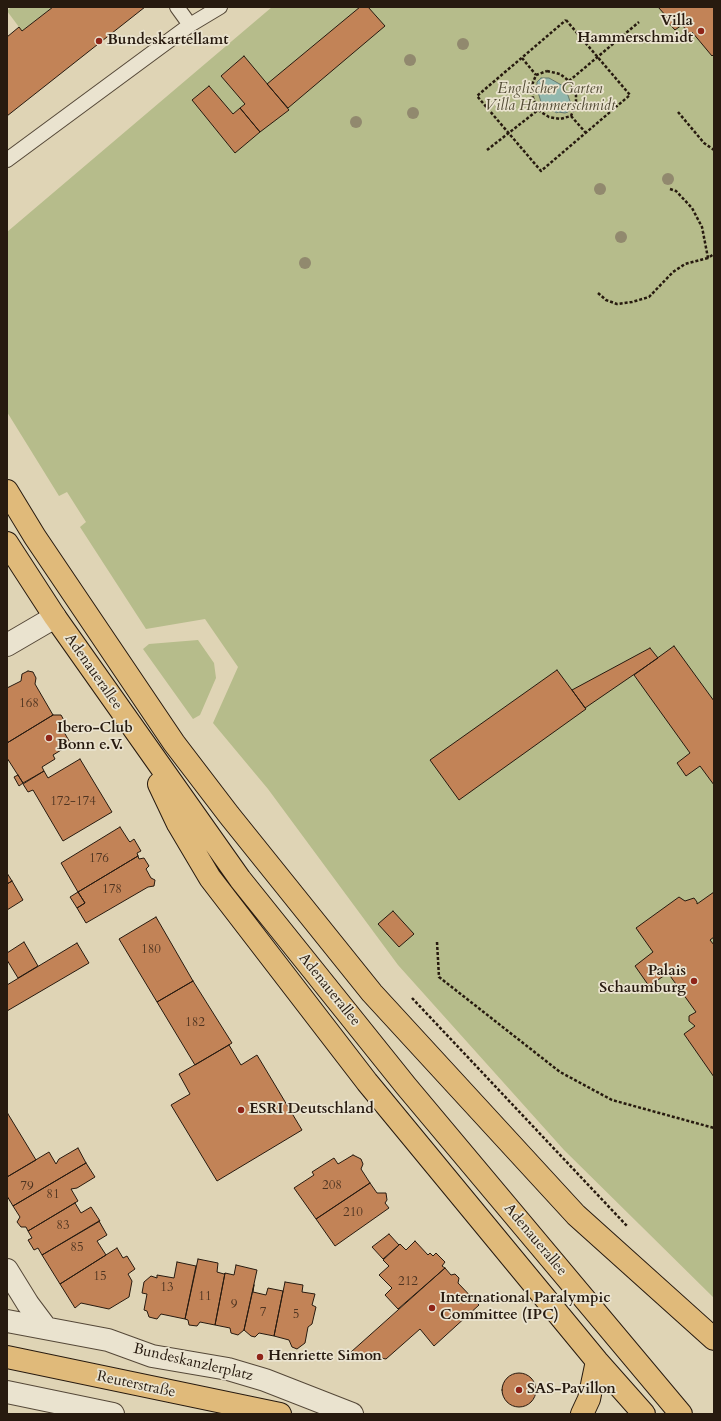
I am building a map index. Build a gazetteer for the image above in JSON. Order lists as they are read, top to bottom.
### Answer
{
  "streets": {
    "main road": ["Adenauerallee", "Reuterstraße"],
    "street": ["Bundeskanzlerplatz"]
  },
  "parks": ["Englischer Garten Villa Hammerschmidt"],
  "places": [
    "Villa Hammerschmidt",
    "Bundeskartellamt",
    "Ibero-Club Bonn e.V.",
    "Palais Schaumburg",
    "ESRI Deutschland",
    "International Paralympic Committee (IPC)",
    "Henriette Simon",
    "SAS-Pavillon"
  ],
  "house_numbers": [
    "168",
    "172-174",
    "176",
    "178",
    "180",
    "182",
    "208",
    "79",
    "81",
    "210",
    "83",
    "85",
    "15",
    "212",
    "13",
    "11",
    "9",
    "7",
    "5"
  ]
}
